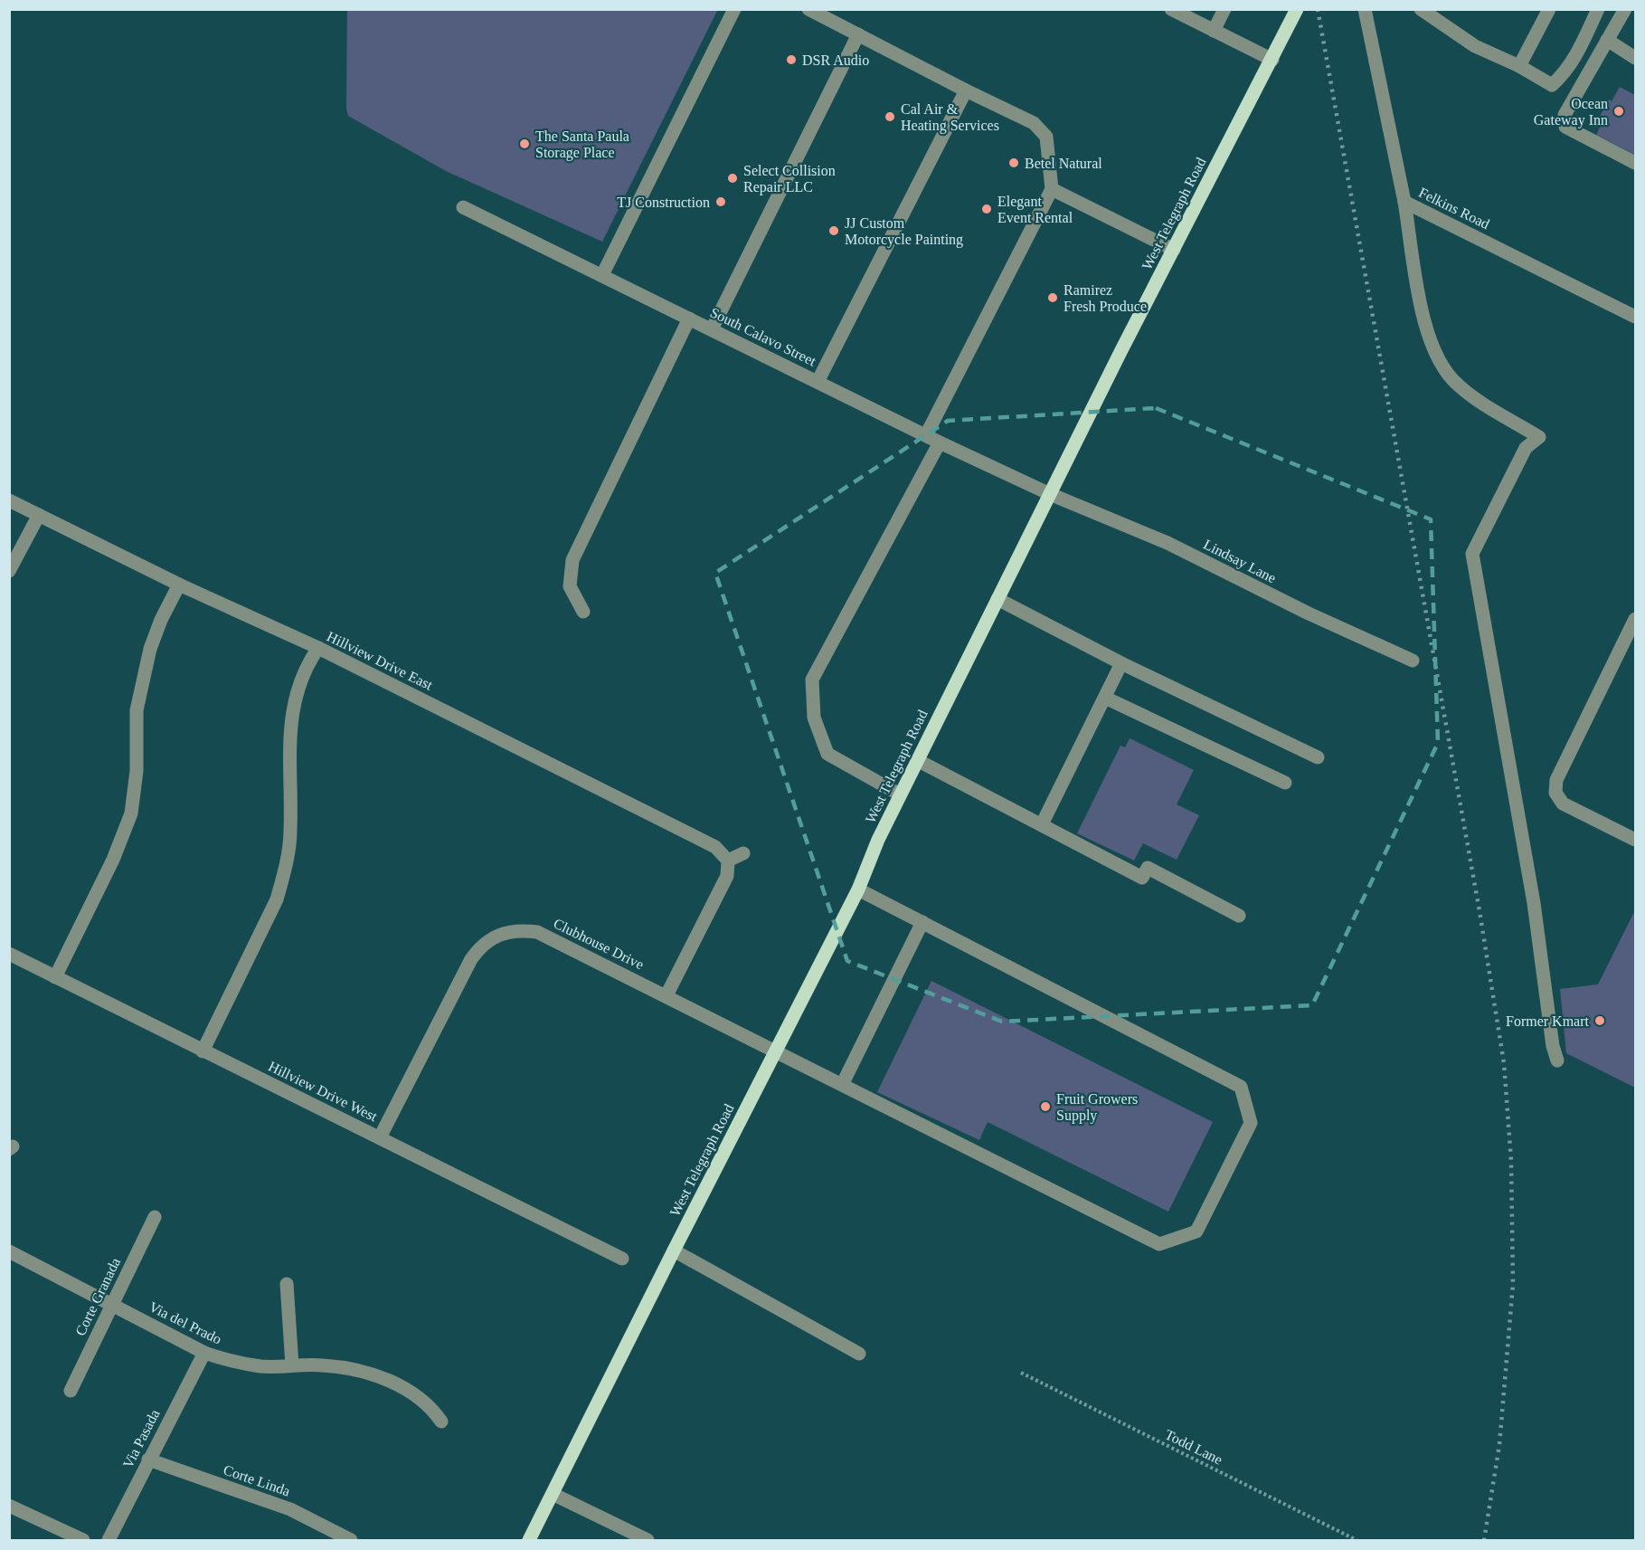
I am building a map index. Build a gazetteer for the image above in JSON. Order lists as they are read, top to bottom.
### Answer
{
  "streets": {
    "main road": ["West Telegraph Road"],
    "street": [
      "Felkins Road",
      "South Calavo Street",
      "Lindsay Lane",
      "Hillview Drive East",
      "Clubhouse Drive",
      "Hillview Drive West",
      "Corte Granada",
      "Via del Prado",
      "Via Pasada",
      "Corte Linda"
    ],
    "path": ["Todd Lane"]
  },
  "crossings": [
    ["West Telegraph Road", "South Calavo Street"],
    ["West Telegraph Road", "Lindsay Lane"],
    ["West Telegraph Road", "Clubhouse Drive"],
    ["South Calavo Street", "Lindsay Lane"],
    ["Clubhouse Drive", "Hillview Drive West"],
    ["Corte Granada", "Via del Prado"],
    ["Via del Prado", "Via Pasada"],
    ["Via Pasada", "Corte Linda"]
  ],
  "places": [
    "DSR Audio",
    "Ocean Gateway Inn",
    "Cal Air & Heating Services",
    "The Santa Paula Storage Place",
    "Betel Natural",
    "Select Collision Repair LLC",
    "TJ Construction",
    "Elegant Event Rental",
    "JJ Custom Motorcycle Painting",
    "Ramirez Fresh Produce",
    "Former Kmart",
    "Fruit Growers Supply"
  ]
}
